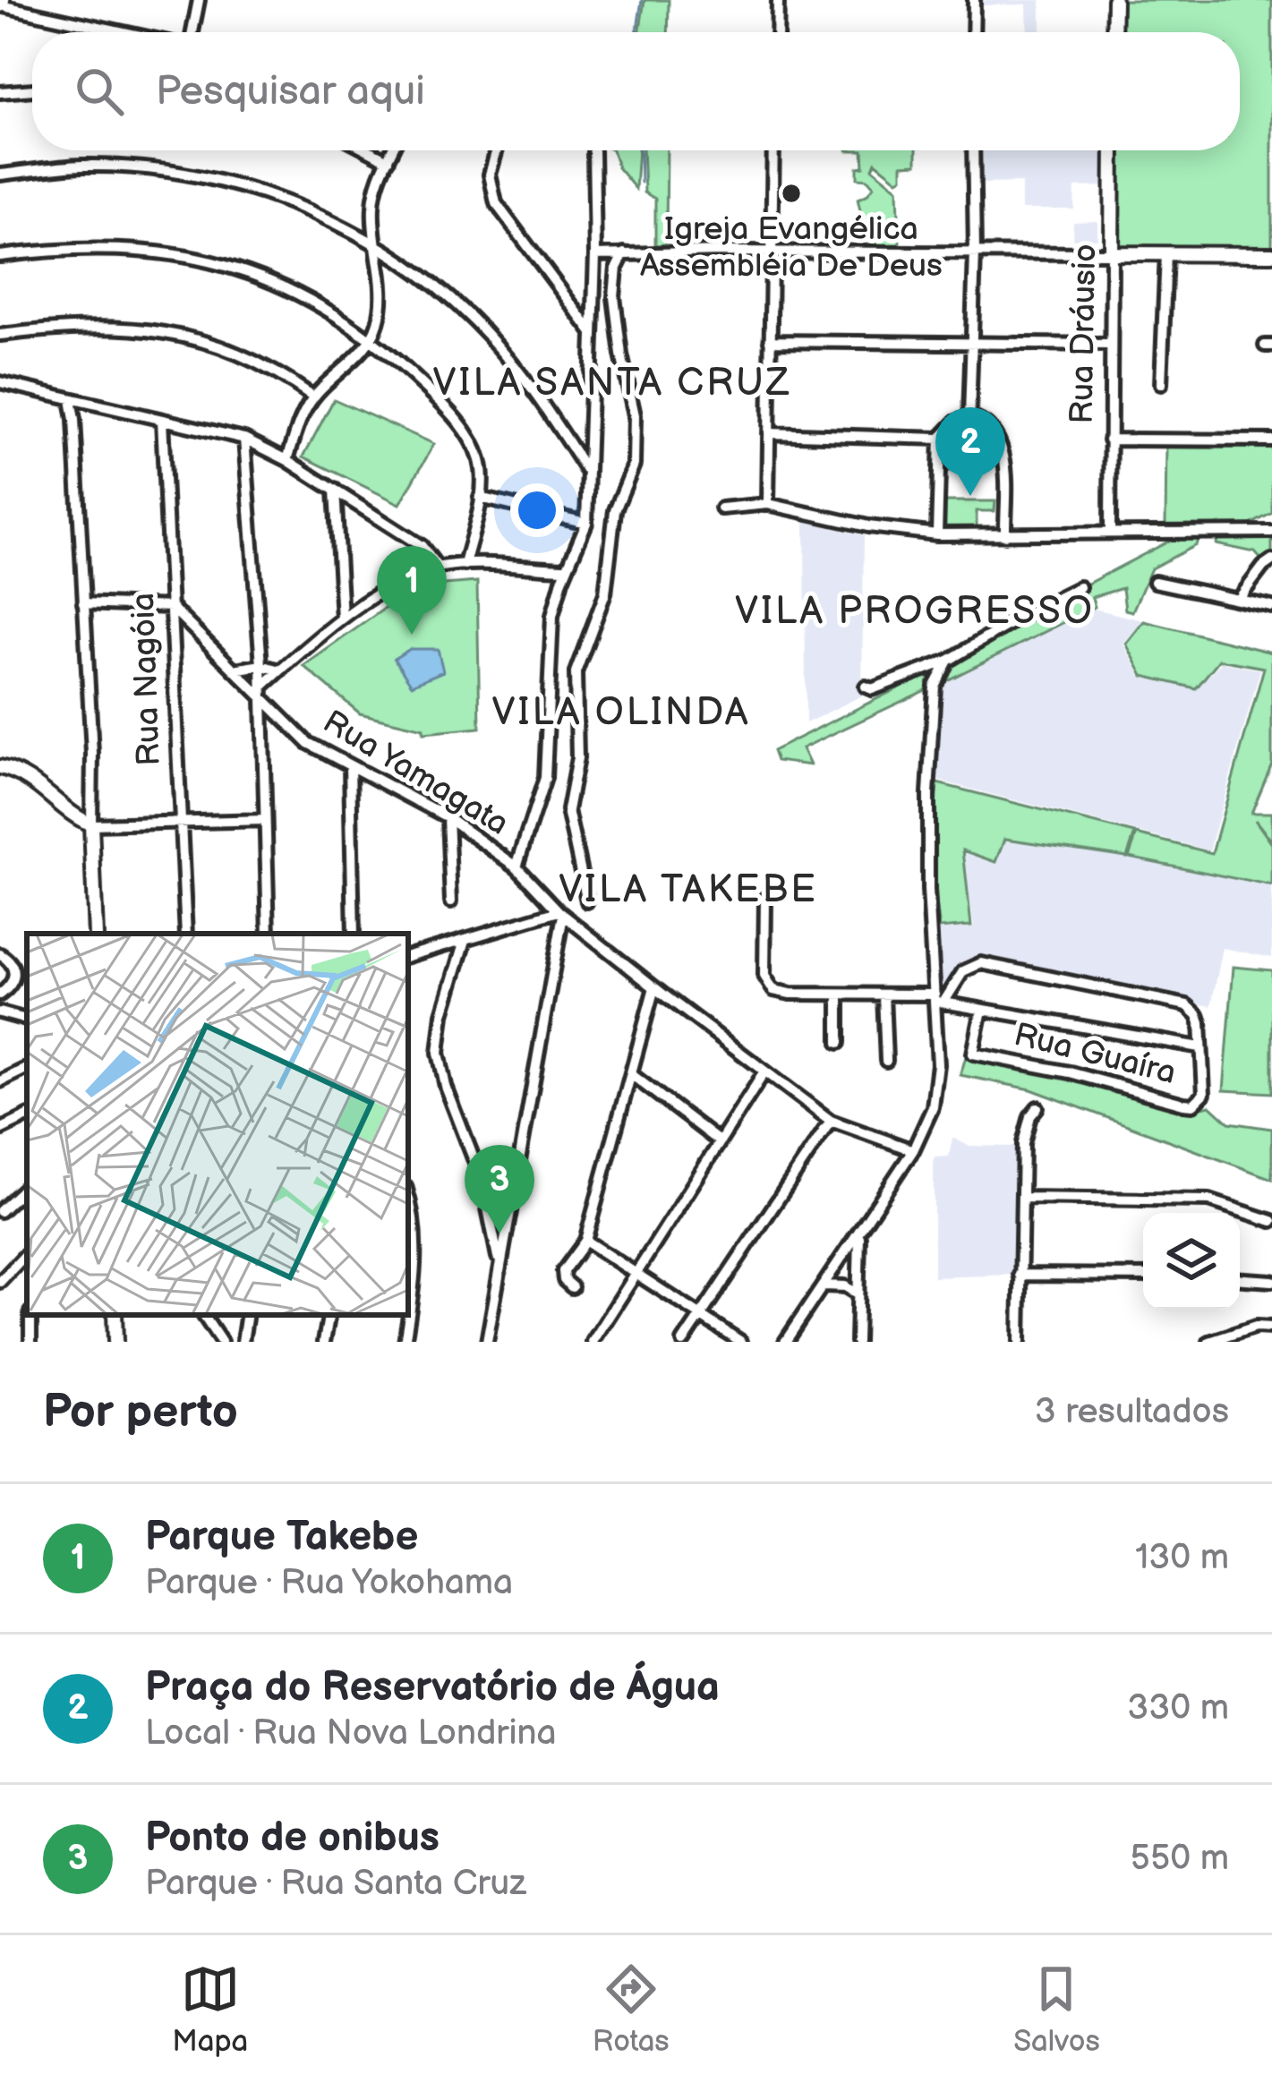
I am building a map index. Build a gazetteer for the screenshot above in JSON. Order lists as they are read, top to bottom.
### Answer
{
  "streets": {
    "street": [
      "Rua Dráusio",
      "Rua Nagóia",
      "Rua Yamagata",
      "Rua Guaíra"
    ]
  },
  "crossings": [
    ["Rua Nagóia", "Rua Yamagata"]
  ],
  "districts": [
    "VILA SANTA CRUZ",
    "VILA PROGRESSO",
    "VILA OLINDA",
    "VILA TAKEBE"
  ],
  "places": ["Igreja Evangélica Assembléia De Deus"],
  "page": {
    "search": "Pesquisar aqui",
    "pins": ["2", "1", "3"],
    "heading": ["Por perto", "3 resultados"],
    "list": [
      {
        "mark": "1",
        "name": "Parque Takebe",
        "note": "Parque · Rua Yokohama",
        "value": "130 m"
      },
      {
        "mark": "2",
        "name": "Praça do Reservatório de Água",
        "note": "Local · Rua Nova Londrina",
        "value": "330 m"
      },
      {
        "mark": "3",
        "name": "Ponto de onibus",
        "note": "Parque · Rua Santa Cruz",
        "value": "550 m"
      }
    ],
    "nav": ["Mapa", "Rotas", "Salvos"]
  }
}
